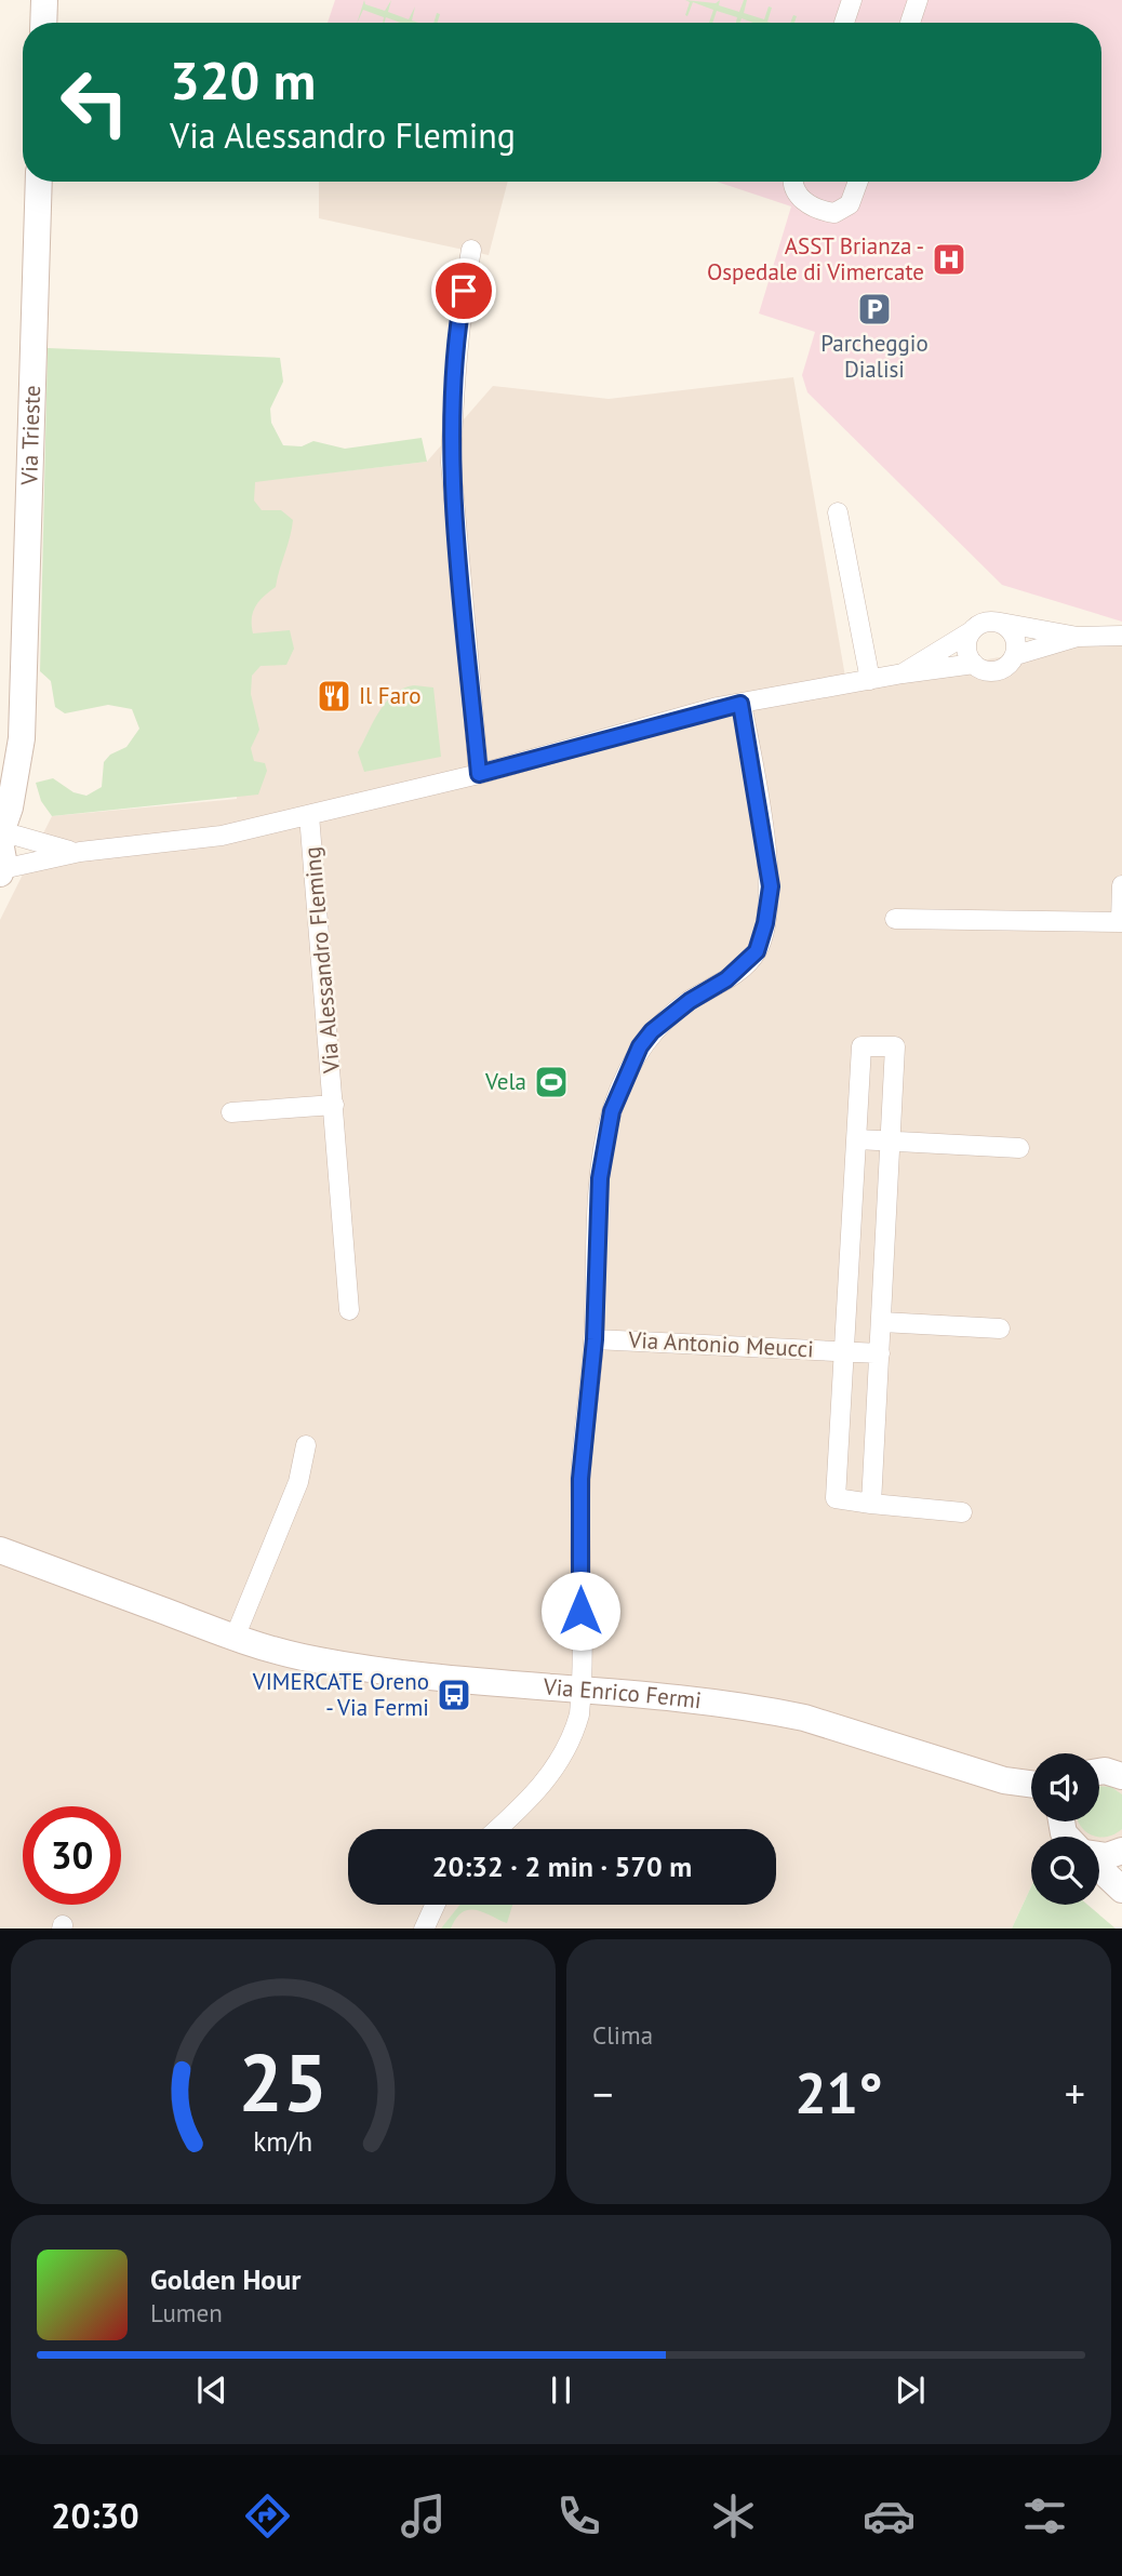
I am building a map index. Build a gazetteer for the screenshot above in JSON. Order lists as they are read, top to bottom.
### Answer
{
  "streets": {
    "street": [
      "Via Trieste",
      "Via Alessandro Fleming",
      "Via Antonio Meucci",
      "Via Enrico Fermi"
    ]
  },
  "crossings": [
    ["Via Trieste", "Via Alessandro Fleming"],
    ["Via Alessandro Fleming", "Via Antonio Meucci"],
    ["Via Antonio Meucci", "Via Enrico Fermi"]
  ],
  "places": {
    "hospital": ["ASST Brianza - Ospedale di Vimercate"],
    "parking": ["Parcheggio Dialisi"],
    "restaurant": ["Il Faro"],
    "sports": ["Vela"],
    "bus stop": ["VIMERCATE Oreno - Via Fermi"]
  },
  "page": {
    "turn": ["320 m", "Via Alessandro Fleming"],
    "limit": "30",
    "trip": "20:32 · 2 min · 570 m",
    "tile": "Clima",
    "heat": ["−", "21°", "+"],
    "song": ["Golden Hour", "Lumen"],
    "tabs": "20:30",
    "gauge": ["25", "km/h"]
  }
}
